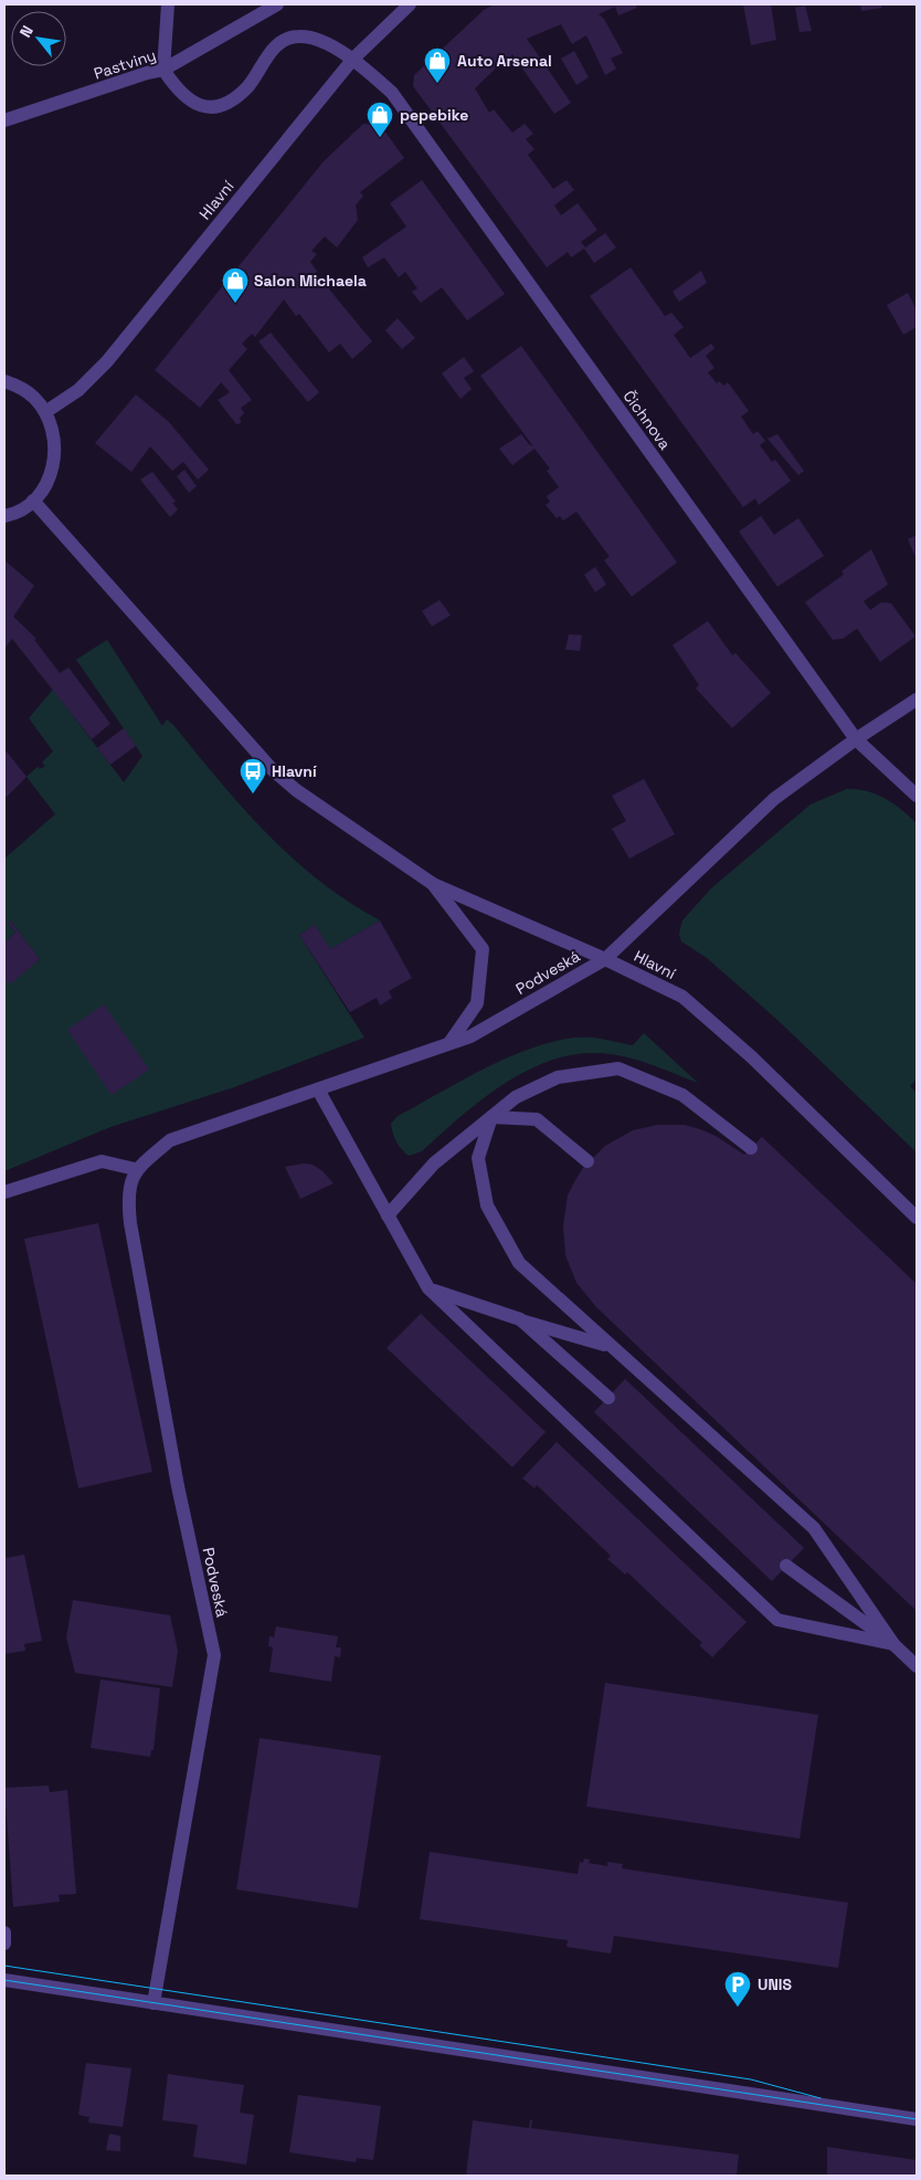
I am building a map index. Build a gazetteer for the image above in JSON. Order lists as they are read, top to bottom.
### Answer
{
  "streets": {
    "street": [
      "Pastviny",
      "Hlavní",
      "Čichnova",
      "Podveská"
    ]
  },
  "crossings": [
    ["Pastviny", "Čichnova"],
    ["Hlavní", "Čichnova"],
    ["Hlavní", "Podveská"],
    ["Čichnova", "Podveská"]
  ],
  "places": {
    "shop": ["Auto Arsenal", "pepebike", "Salon Michaela"],
    "bus stop": ["Hlavní"],
    "parking": ["UNIS"]
  },
  "north": "top left"
}
